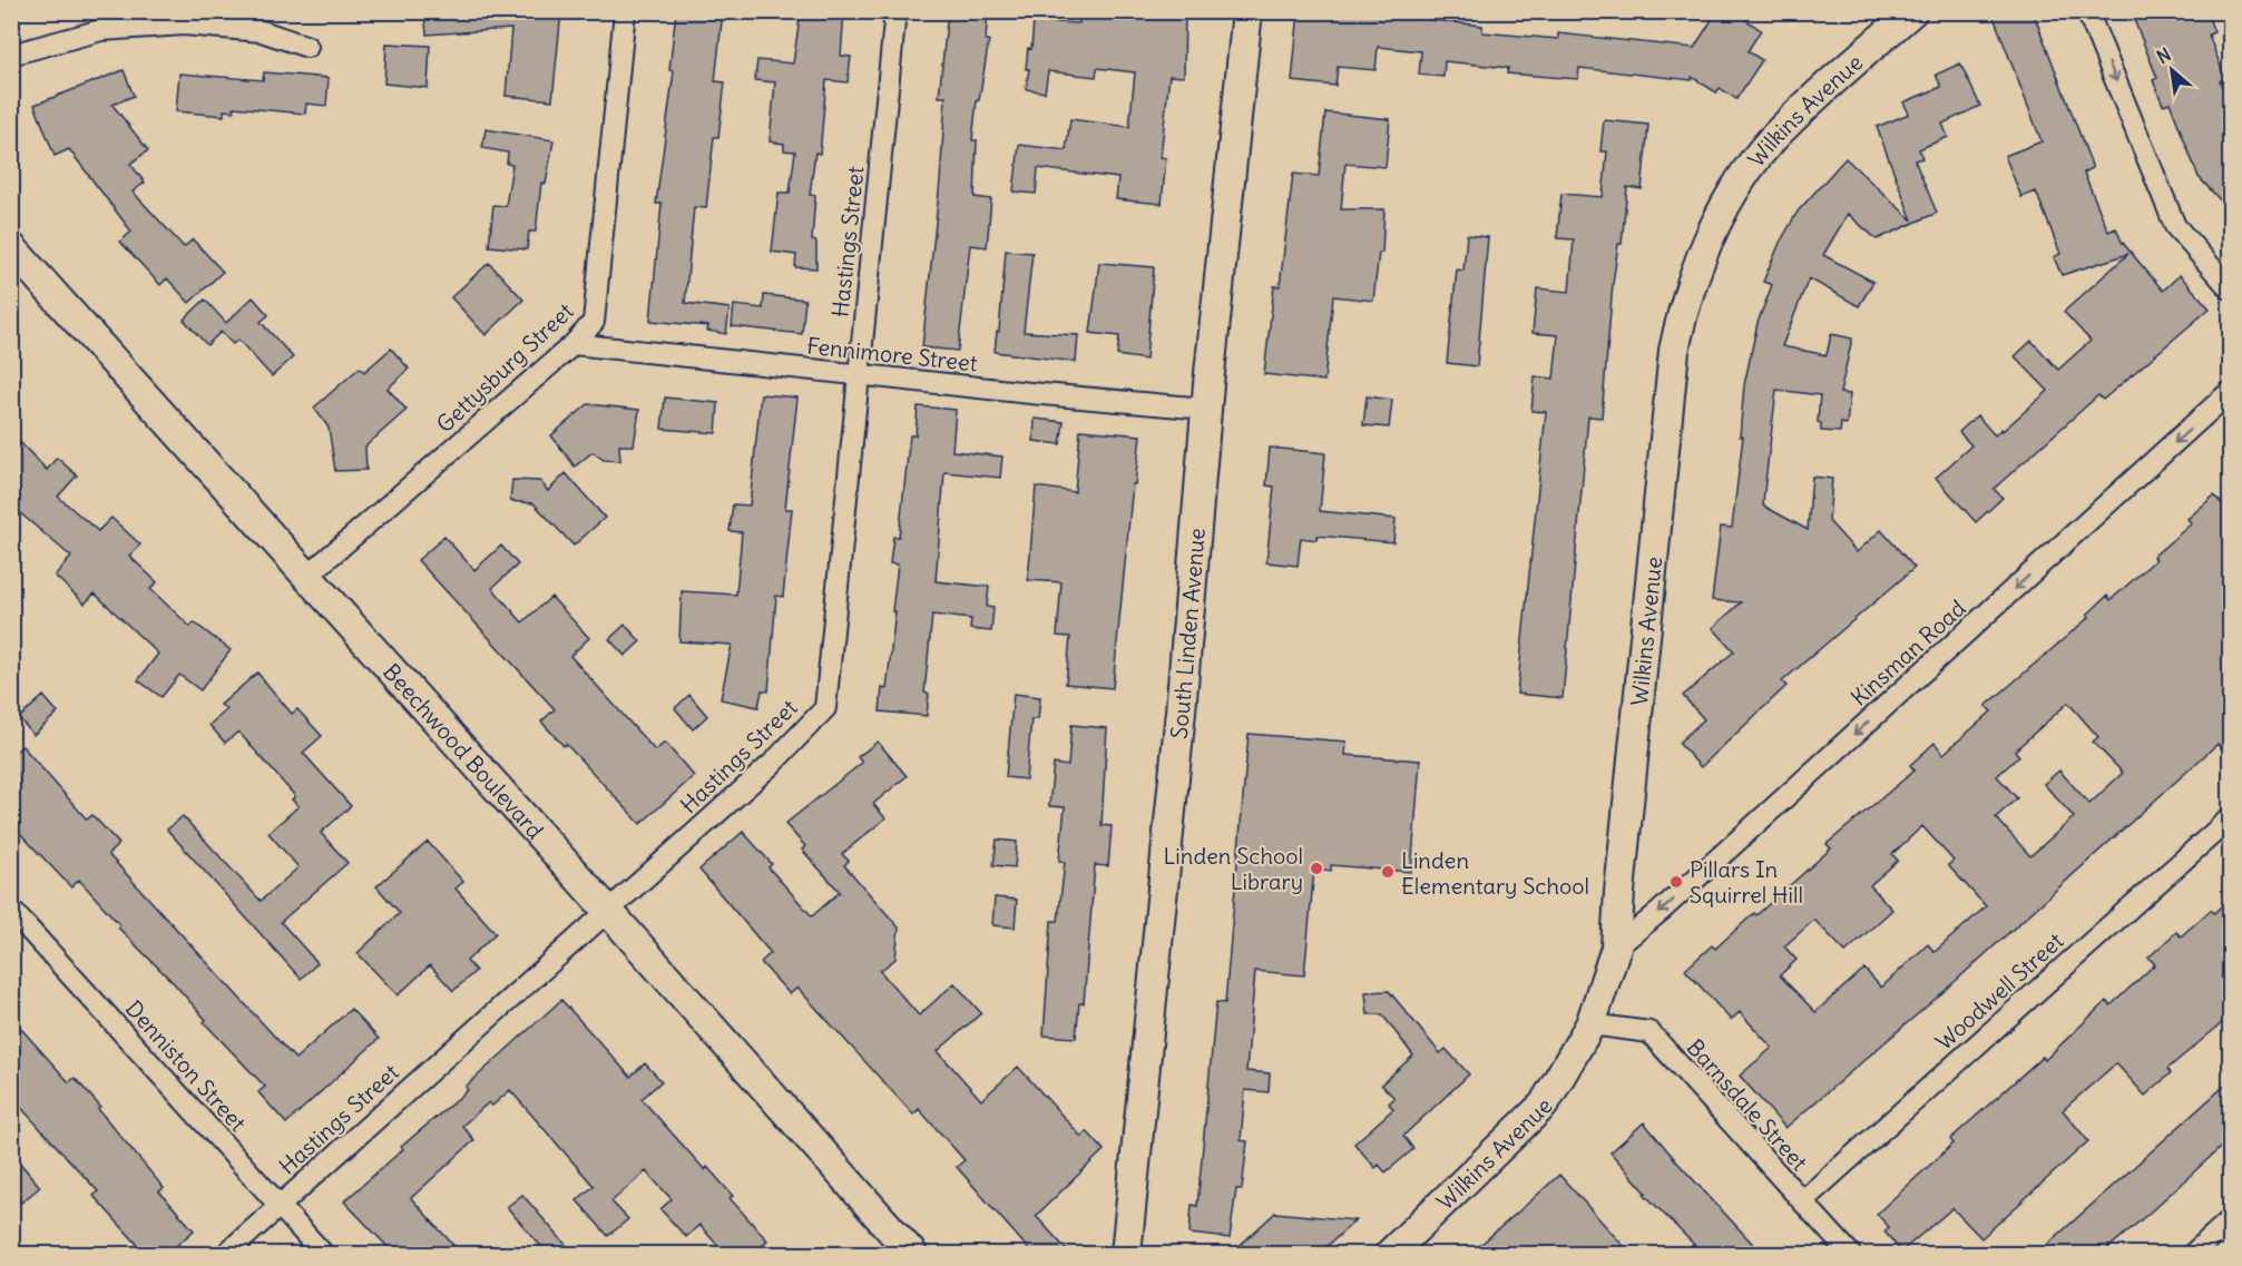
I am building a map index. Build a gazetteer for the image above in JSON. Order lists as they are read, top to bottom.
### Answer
{
  "streets": {
    "main road": ["Wilkins Avenue", "South Linden Avenue", "Beechwood Boulevard"],
    "street": [
      "Hastings Street",
      "Fennimore Street",
      "Gettysburg Street",
      "Kinsman Road",
      "Woodwell Street",
      "Denniston Street",
      "Barnsdale Street"
    ]
  },
  "crossings": [
    ["Wilkins Avenue", "Kinsman Road"],
    ["Wilkins Avenue", "Barnsdale Street"],
    ["Hastings Street", "Fennimore Street"],
    ["Hastings Street", "Beechwood Boulevard"],
    ["Hastings Street", "Denniston Street"],
    ["Fennimore Street", "Gettysburg Street"],
    ["Fennimore Street", "South Linden Avenue"],
    ["Gettysburg Street", "Beechwood Boulevard"],
    ["Woodwell Street", "Barnsdale Street"]
  ],
  "one_way": ["Kinsman Road"],
  "places": ["Linden School Library", "Linden Elementary School", "Pillars In Squirrel Hill"],
  "north": "top left"
}
